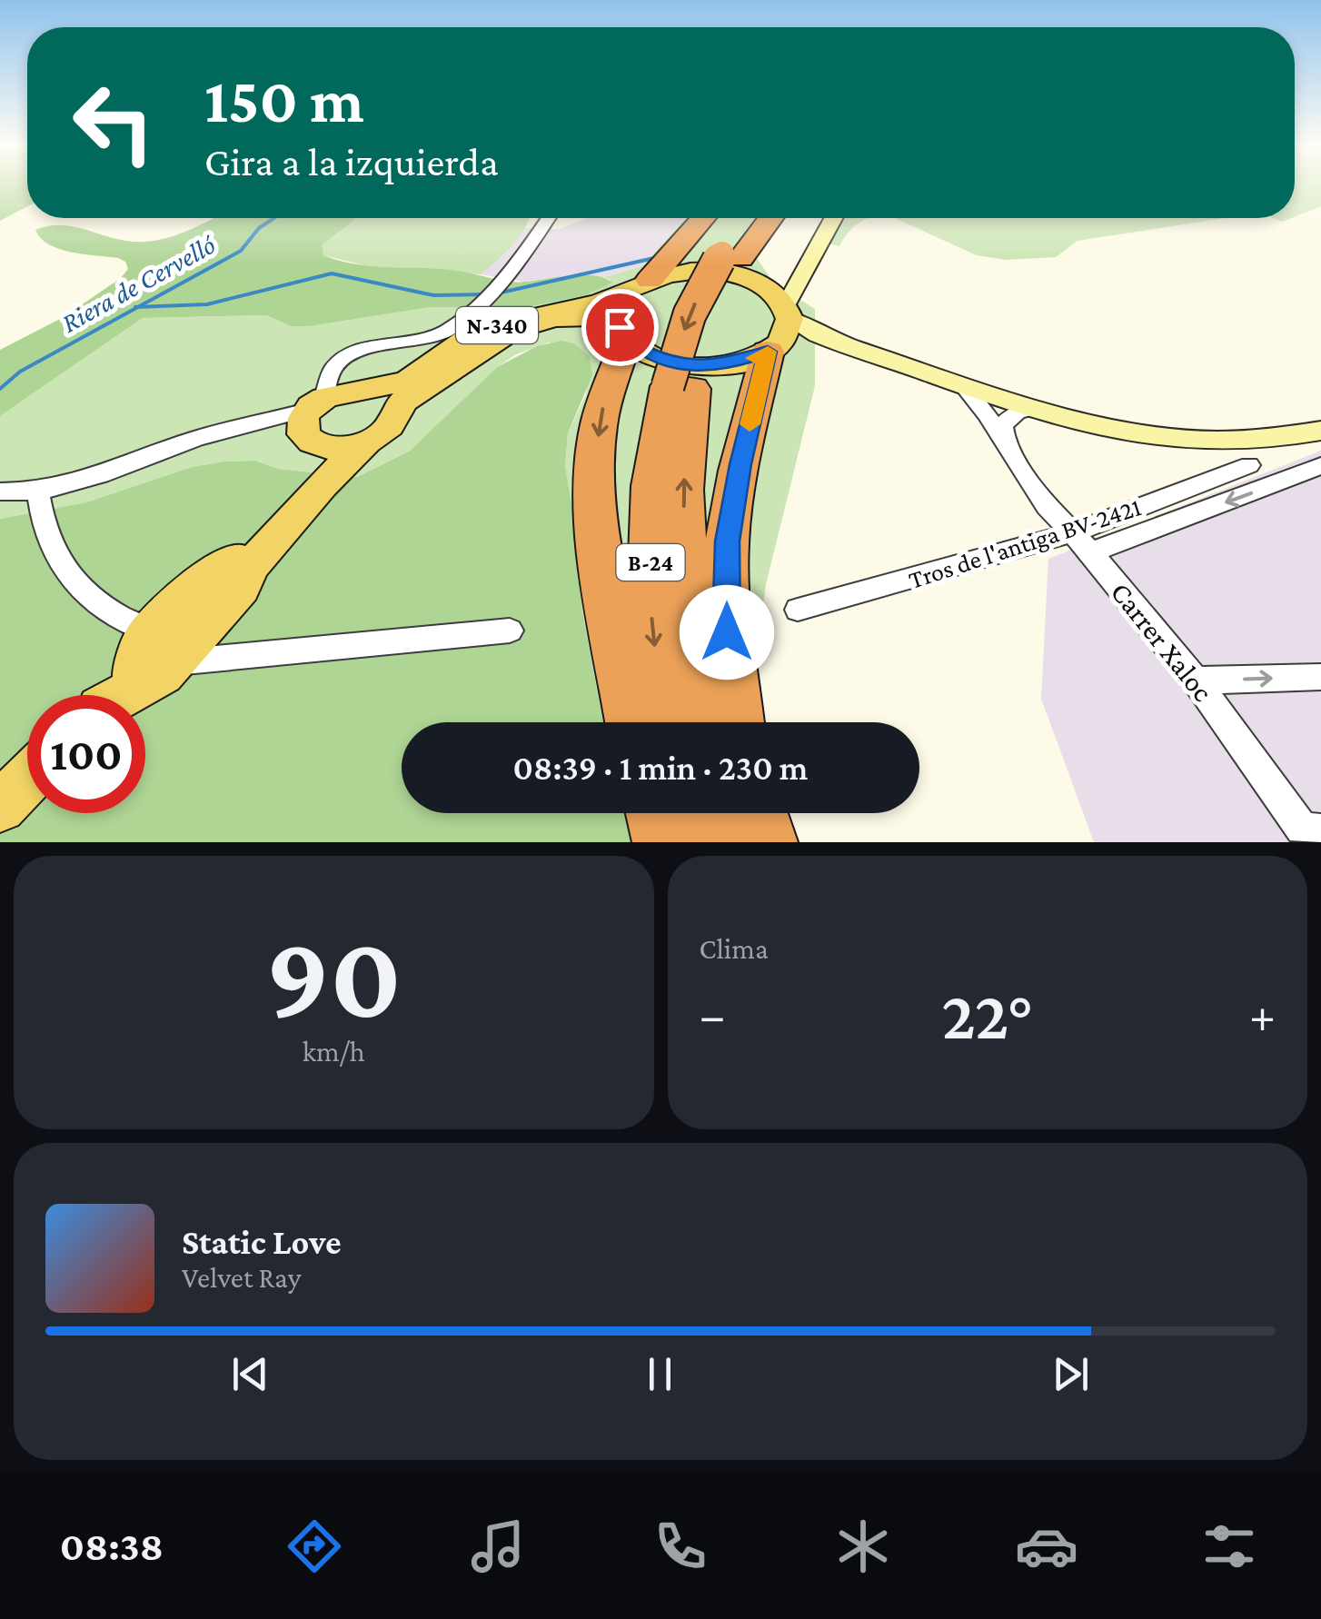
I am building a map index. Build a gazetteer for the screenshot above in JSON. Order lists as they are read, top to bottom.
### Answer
{
  "streets": {
    "highway": ["B-24"],
    "main road": ["N-340"],
    "street": ["Tros de l'antiga BV-2421", "Carrer Xaloc"]
  },
  "crossings": [
    ["N-340", "B-24"],
    ["Tros de l'antiga BV-2421", "Carrer Xaloc"]
  ],
  "water": ["Riera de Cervelló"],
  "page": {
    "turn": ["150 m", "Gira a la izquierda"],
    "limit": "100",
    "trip": "08:39 · 1 min · 230 m",
    "tile": [
      ["90", "km/h"],
      "Clima"
    ],
    "heat": ["−", "22°", "+"],
    "song": ["Static Love", "Velvet Ray"],
    "tabs": "08:38"
  }
}
